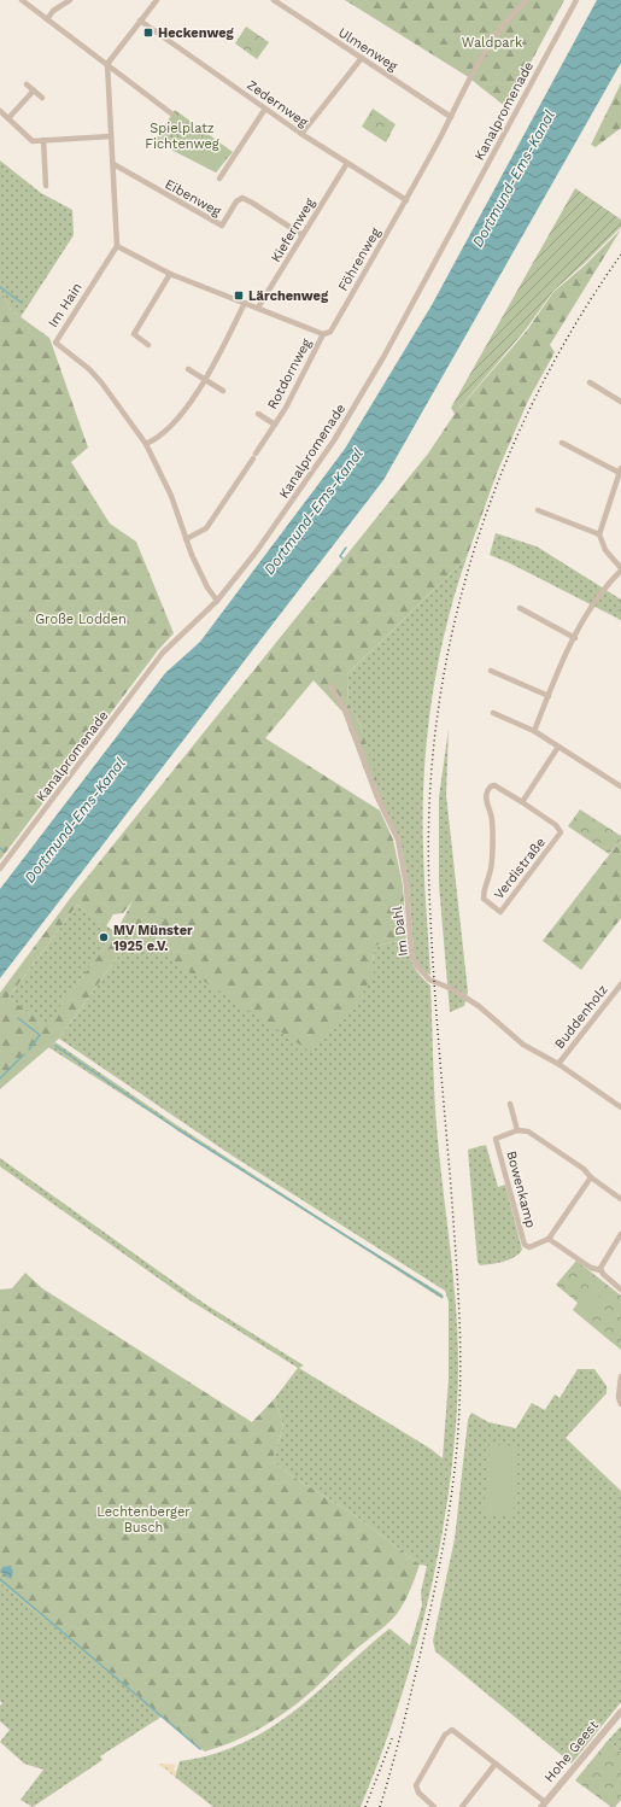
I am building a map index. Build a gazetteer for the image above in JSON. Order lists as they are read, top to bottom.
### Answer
{
  "streets": {
    "street": [
      "Ulmenweg",
      "Zedernweg",
      "Kanalpromenade",
      "Eibenweg",
      "Kiefernweg",
      "Föhrenweg",
      "Im Hain",
      "Rotdornweg",
      "Verdistraße",
      "Im Dahl",
      "Buddenholz",
      "Bowenkamp",
      "Hohe Geest"
    ]
  },
  "crossings": [
    ["Ulmenweg", "Föhrenweg"],
    ["Zedernweg", "Kiefernweg"],
    ["Zedernweg", "Föhrenweg"],
    ["Kanalpromenade", "Im Hain"],
    ["Eibenweg", "Kiefernweg"],
    ["Föhrenweg", "Rotdornweg"],
    ["Im Hain", "Rotdornweg"],
    ["Im Dahl", "Buddenholz"]
  ],
  "water": ["Dortmund-Ems-Kanal"],
  "parks": [
    "Waldpark",
    "Spielplatz Fichtenweg",
    "Große Lodden",
    "Lechtenberger Busch"
  ],
  "places": {
    "transit": ["Heckenweg", "Lärchenweg"],
    "other": ["MV Münster 1925 e.V."]
  }
}
